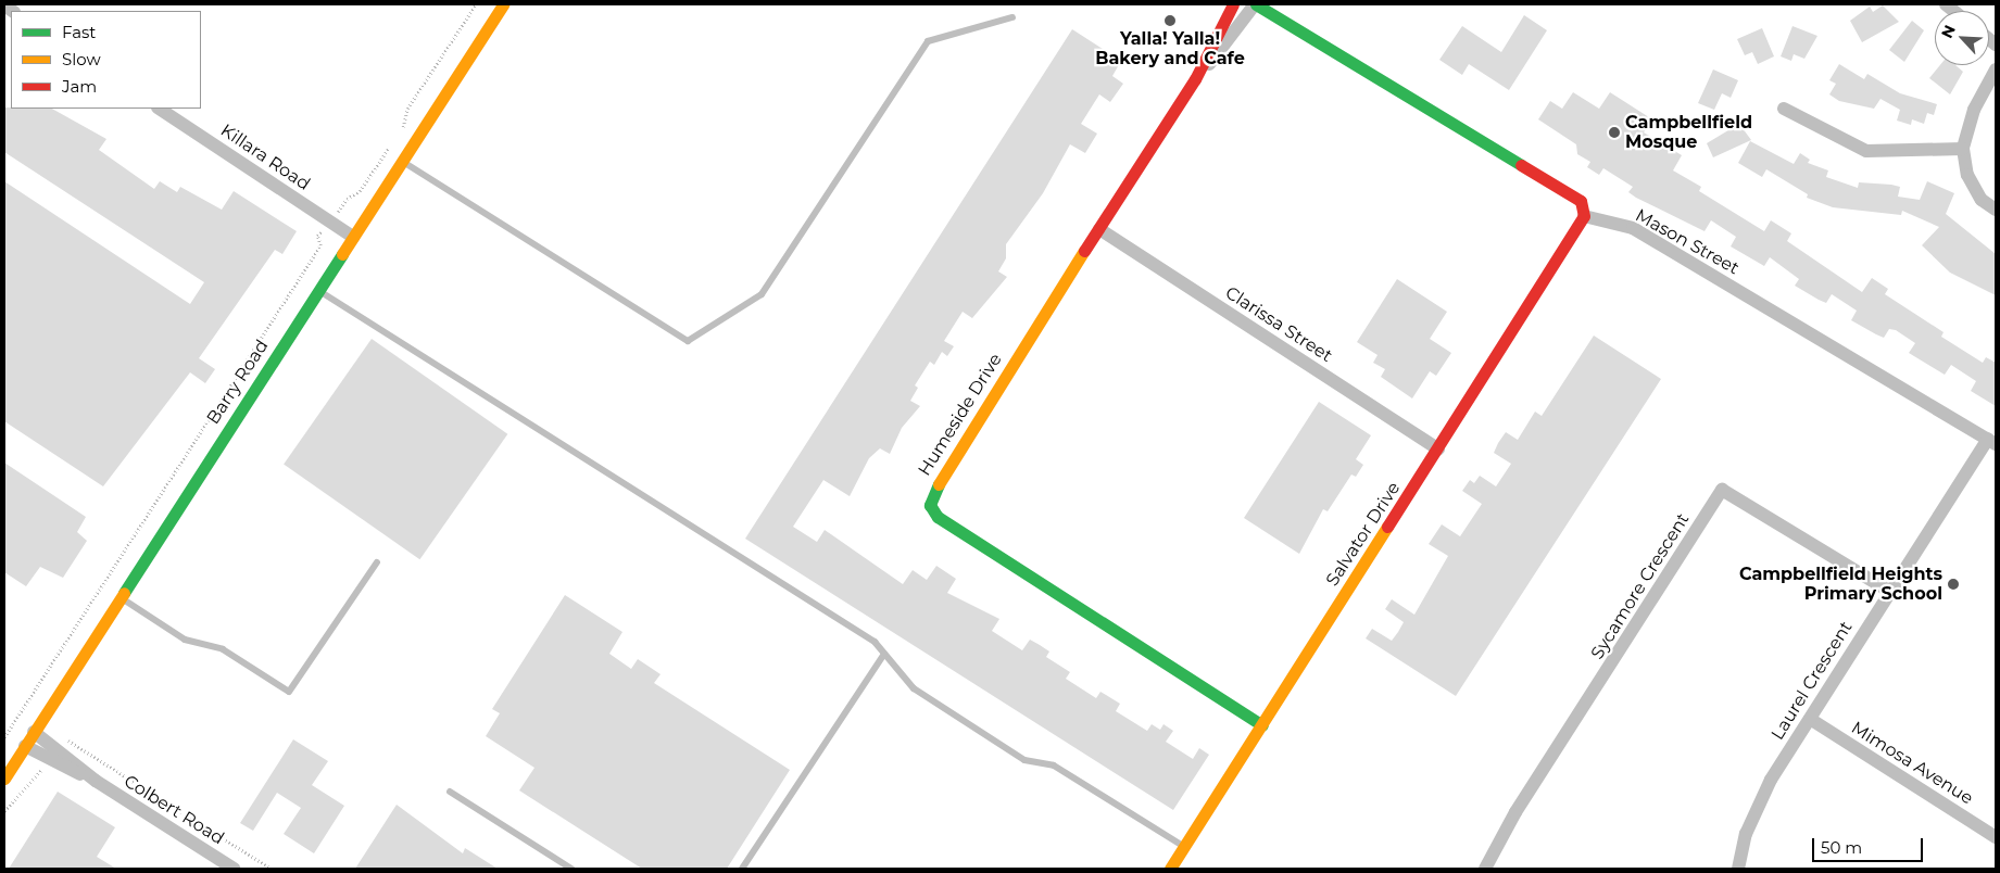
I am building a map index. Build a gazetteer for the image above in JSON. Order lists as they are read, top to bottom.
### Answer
{
  "streets": {
    "street": [
      "Killara Road",
      "Mason Street",
      "Clarissa Street",
      "Barry Road",
      "Humeside Drive",
      "Salvator Drive",
      "Sycamore Crescent",
      "Laurel Crescent",
      "Mimosa Avenue",
      "Colbert Road"
    ]
  },
  "crossings": [
    ["Killara Road", "Barry Road"],
    ["Mason Street", "Salvator Drive"],
    ["Mason Street", "Laurel Crescent"],
    ["Clarissa Street", "Humeside Drive"],
    ["Clarissa Street", "Salvator Drive"],
    ["Barry Road", "Colbert Road"],
    ["Humeside Drive", "Salvator Drive"],
    ["Sycamore Crescent", "Laurel Crescent"],
    ["Laurel Crescent", "Mimosa Avenue"]
  ],
  "places": ["Yalla! Yalla! Bakery and Cafe", "Campbellfield Mosque", "Campbellfield Heights Primary School"],
  "legend": ["Fast", "Slow", "Jam"],
  "scale_bar": "50 m",
  "north": "top left"
}
